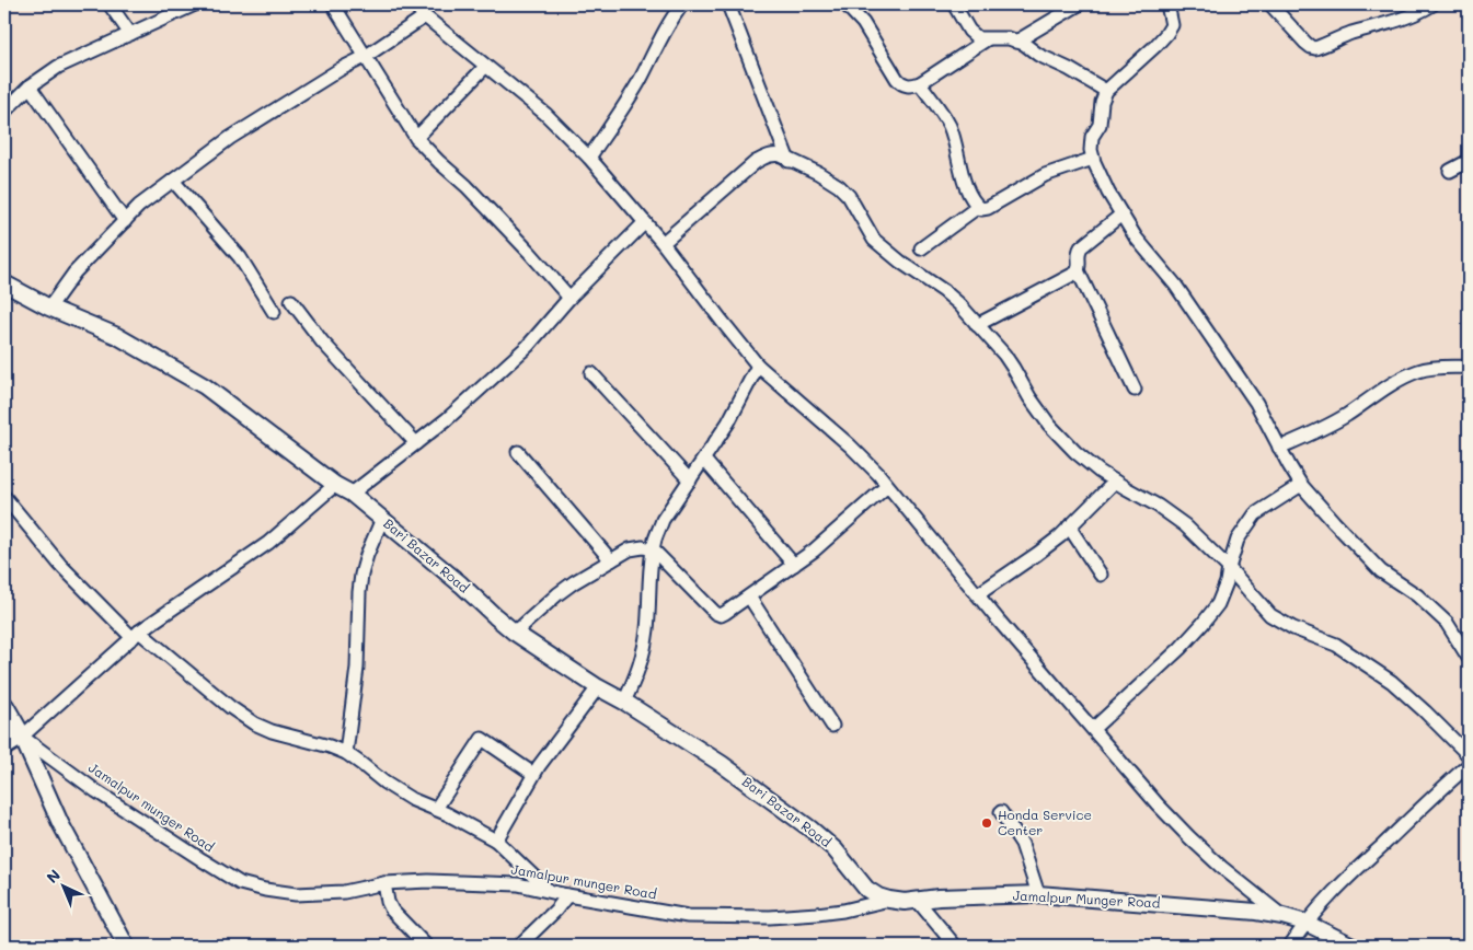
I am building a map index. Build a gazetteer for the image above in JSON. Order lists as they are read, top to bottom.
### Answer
{
  "streets": {
    "street": ["Bari Bazar Road", "Jamalpur munger Road", "Jamalpur Munger Road"]
  },
  "crossings": [
    ["Bari Bazar Road", "Jamalpur Munger Road"],
    ["Jamalpur munger Road", "Jamalpur Munger Road"]
  ],
  "places": ["Honda Service Center"],
  "north": "top left"
}
